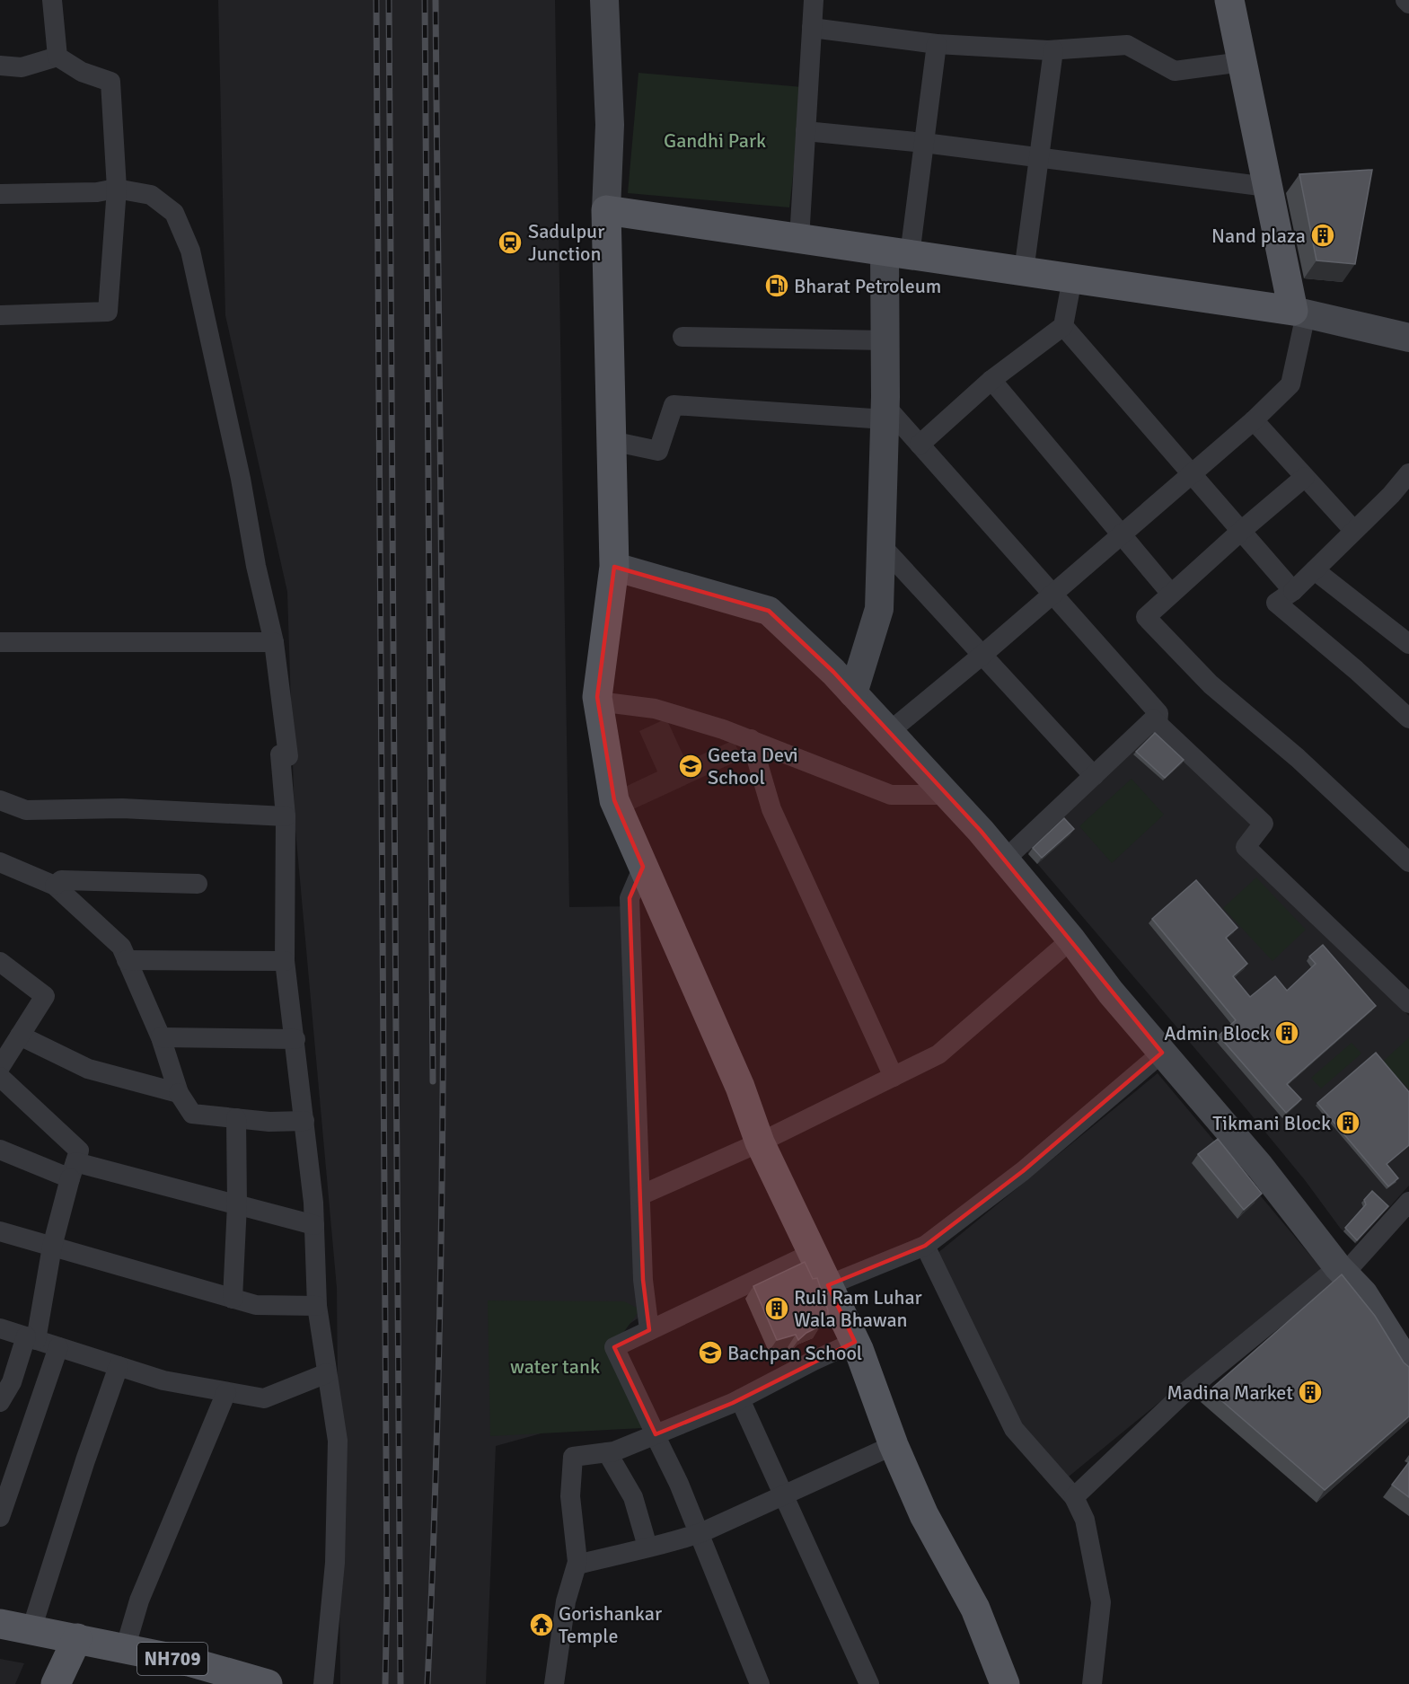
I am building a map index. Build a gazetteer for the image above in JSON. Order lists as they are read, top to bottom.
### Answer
{
  "streets": {
    "main road": ["NH709"]
  },
  "parks": ["Gandhi Park", "water tank"],
  "places": {
    "building": [
      "Nand plaza",
      "Admin Block",
      "Tikmani Block",
      "Ruli Ram Luhar Wala Bhawan",
      "Madina Market"
    ],
    "station": ["Sadulpur Junction"],
    "fuel station": ["Bharat Petroleum"],
    "school or university": ["Geeta Devi School", "Bachpan School"],
    "temple": ["Gorishankar Temple"]
  }
}
